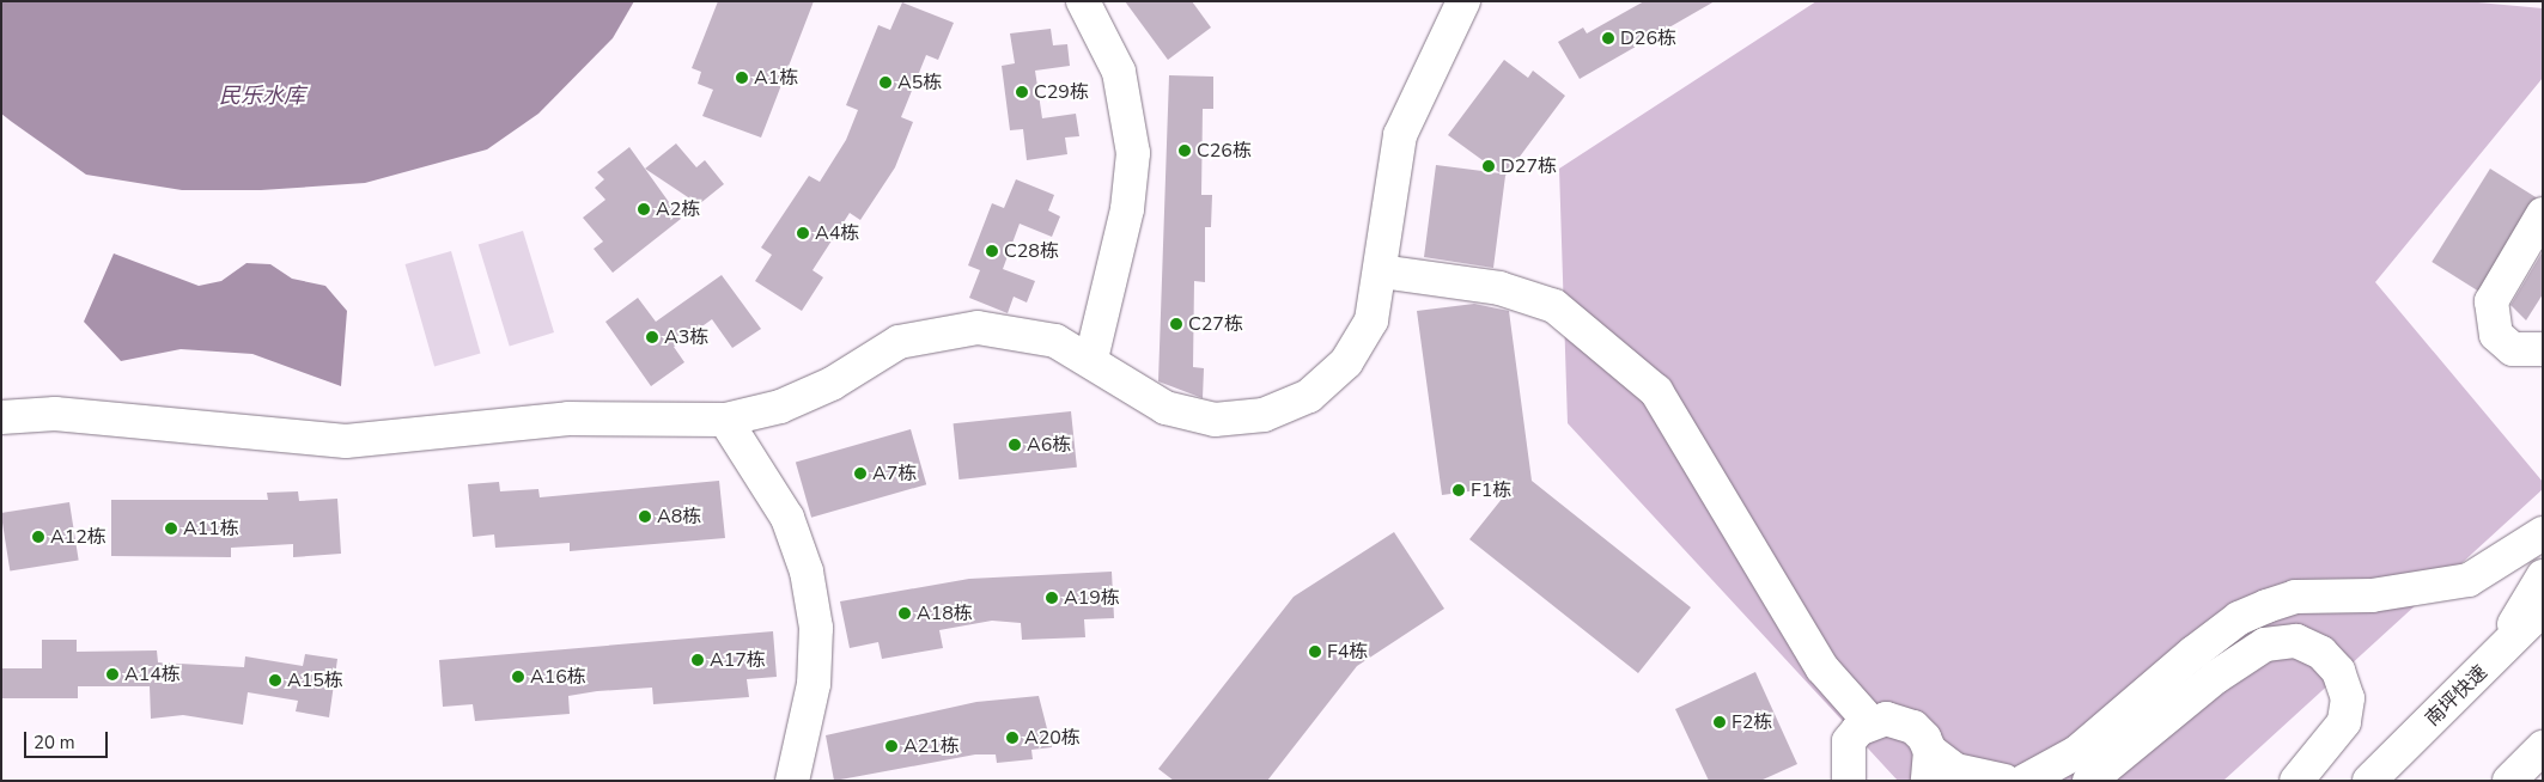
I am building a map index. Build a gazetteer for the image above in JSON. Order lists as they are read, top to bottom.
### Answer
{
  "streets": {
    "main road": ["南坪快速"]
  },
  "water": ["民乐水库"],
  "places": [
    "D26栋",
    "A1栋",
    "A5栋",
    "C29栋",
    "C26栋",
    "D27栋",
    "A2栋",
    "A4栋",
    "C28栋",
    "C27栋",
    "A3栋",
    "A6栋",
    "A7栋",
    "F1栋",
    "A8栋",
    "A11栋",
    "A12栋",
    "A19栋",
    "A18栋",
    "F4栋",
    "A17栋",
    "A14栋",
    "A16栋",
    "A15栋",
    "F2栋",
    "A20栋",
    "A21栋"
  ],
  "scale_bar": "20 m"
}
